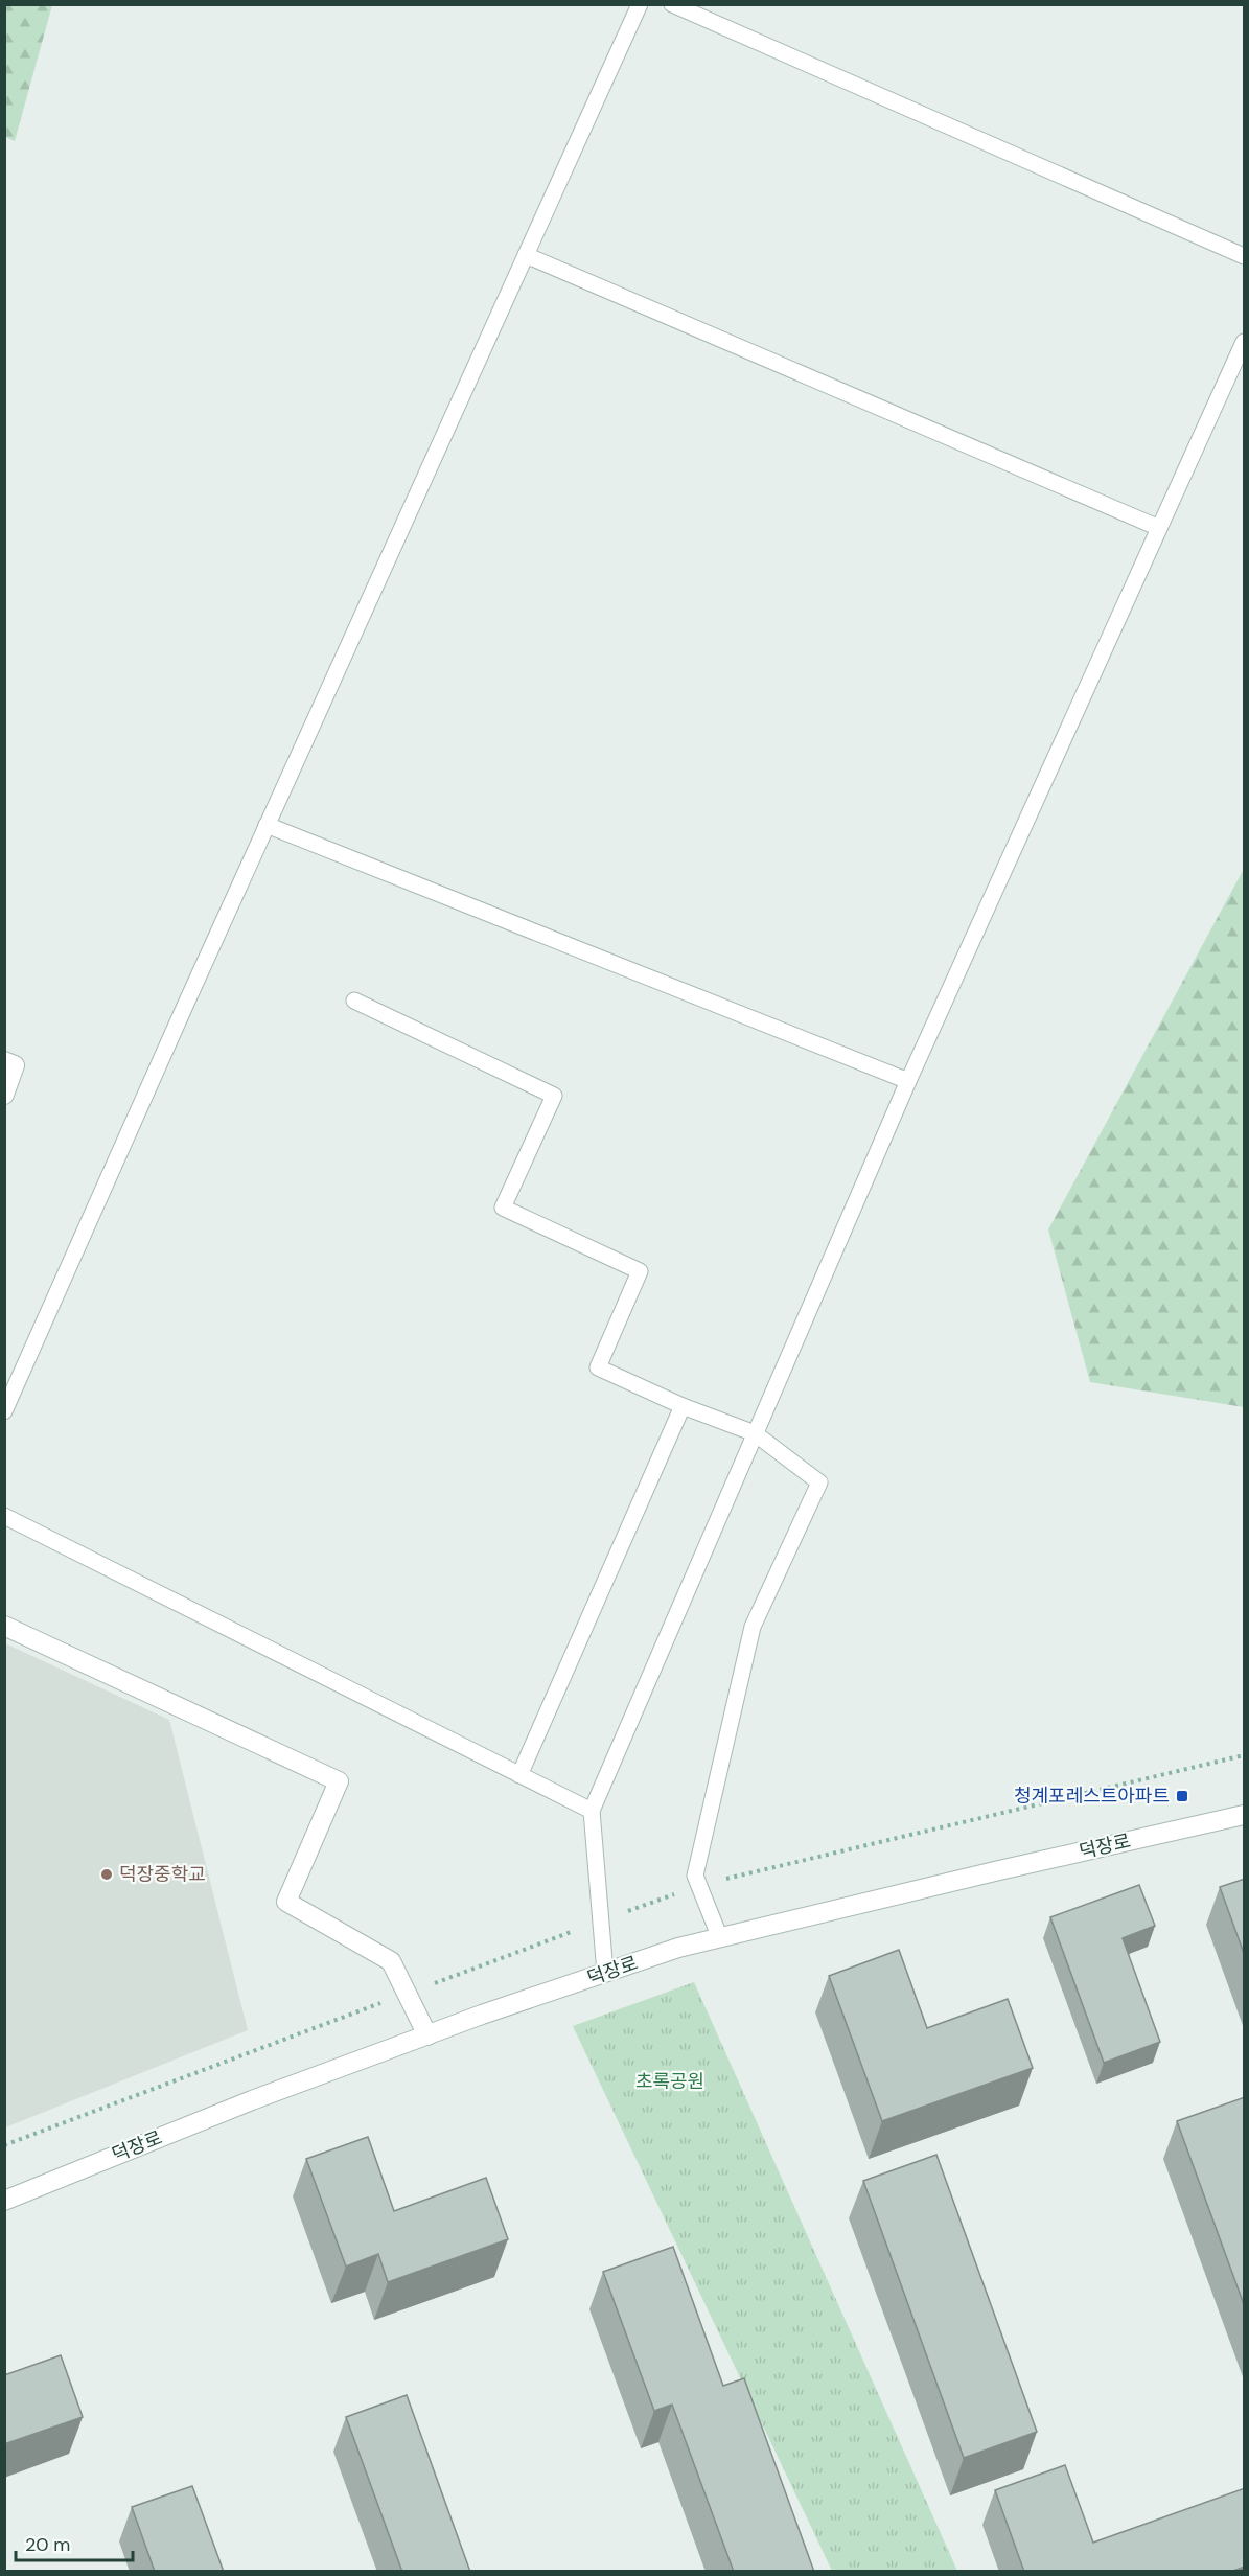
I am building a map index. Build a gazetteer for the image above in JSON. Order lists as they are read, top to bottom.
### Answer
{
  "streets": {
    "street": ["덕장로"]
  },
  "parks": ["초록공원"],
  "places": {
    "transit": ["청계포레스트아파트"],
    "other": ["덕장중학교"]
  },
  "scale_bar": "20 m"
}
